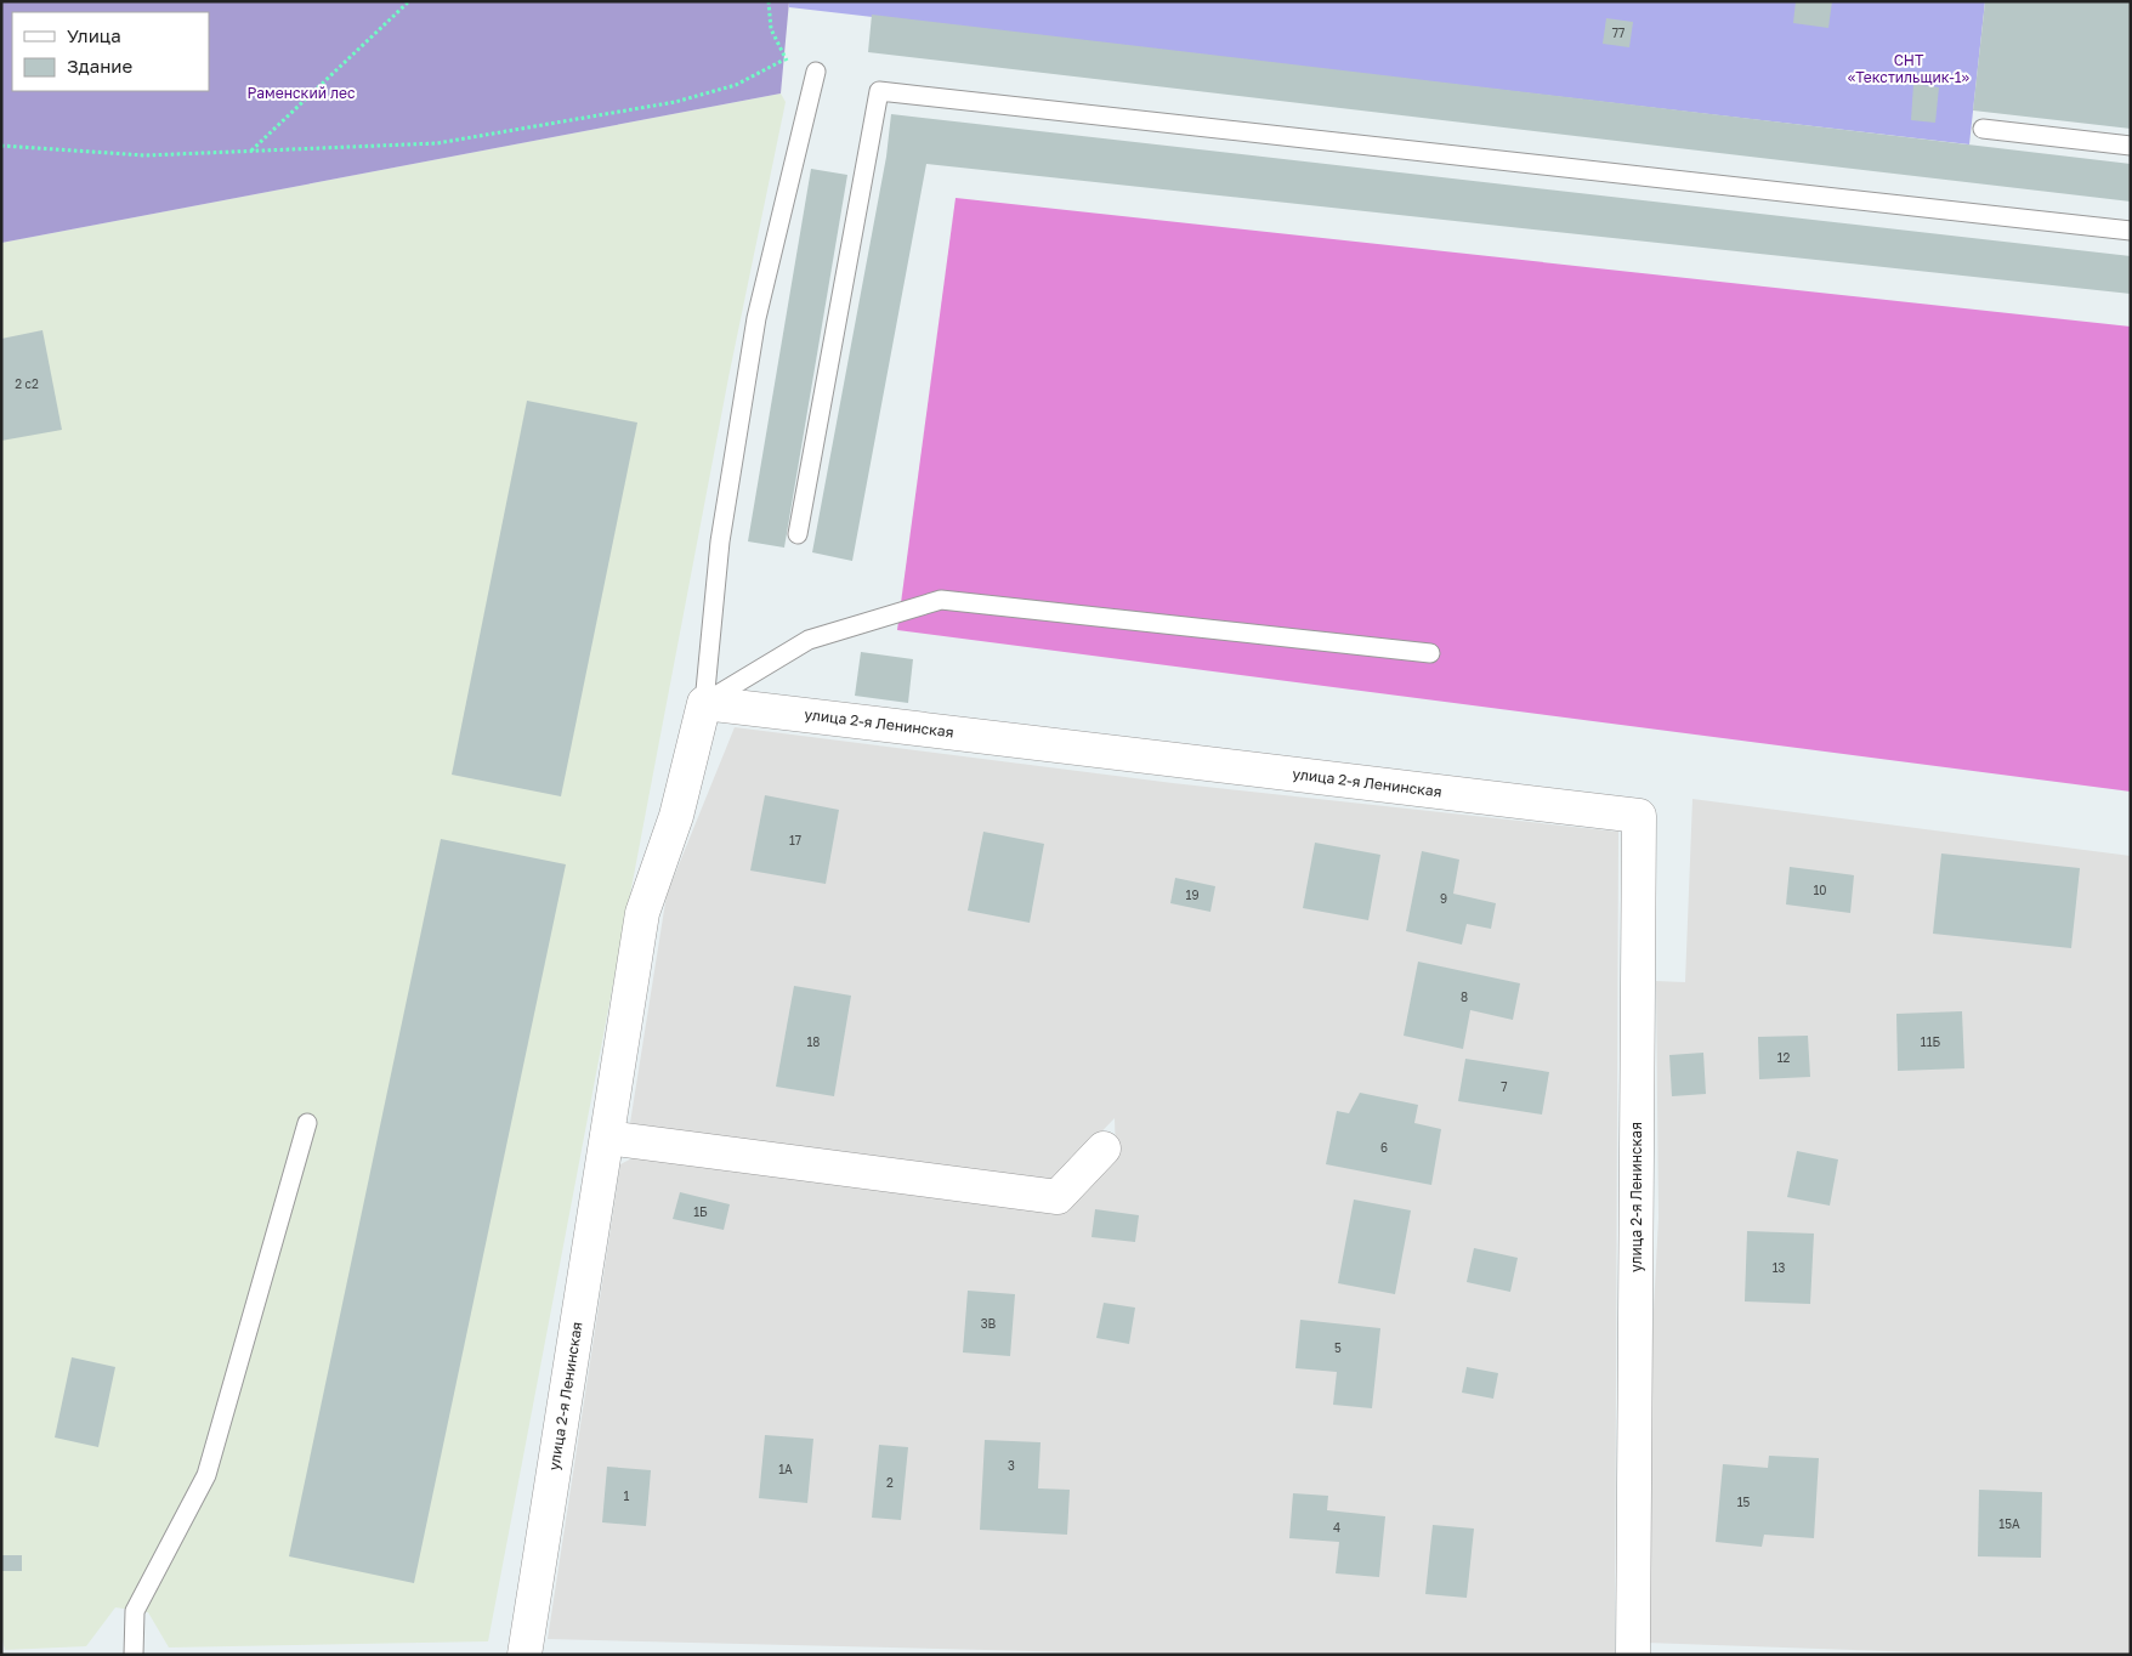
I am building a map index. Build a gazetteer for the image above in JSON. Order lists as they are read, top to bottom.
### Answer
{
  "streets": {
    "street": ["улица 2-я Ленинская"]
  },
  "parks": ["СНТ «Текстильщик-1»", "Раменский лес"],
  "house_numbers": [
    "77",
    "2 с2",
    "17",
    "10",
    "19",
    "9",
    "8",
    "18",
    "11Б",
    "12",
    "7",
    "6",
    "1Б",
    "13",
    "3В",
    "5",
    "3",
    "1А",
    "2",
    "1",
    "15",
    "15А",
    "4"
  ],
  "legend": ["Улица", "Здание"]
}
